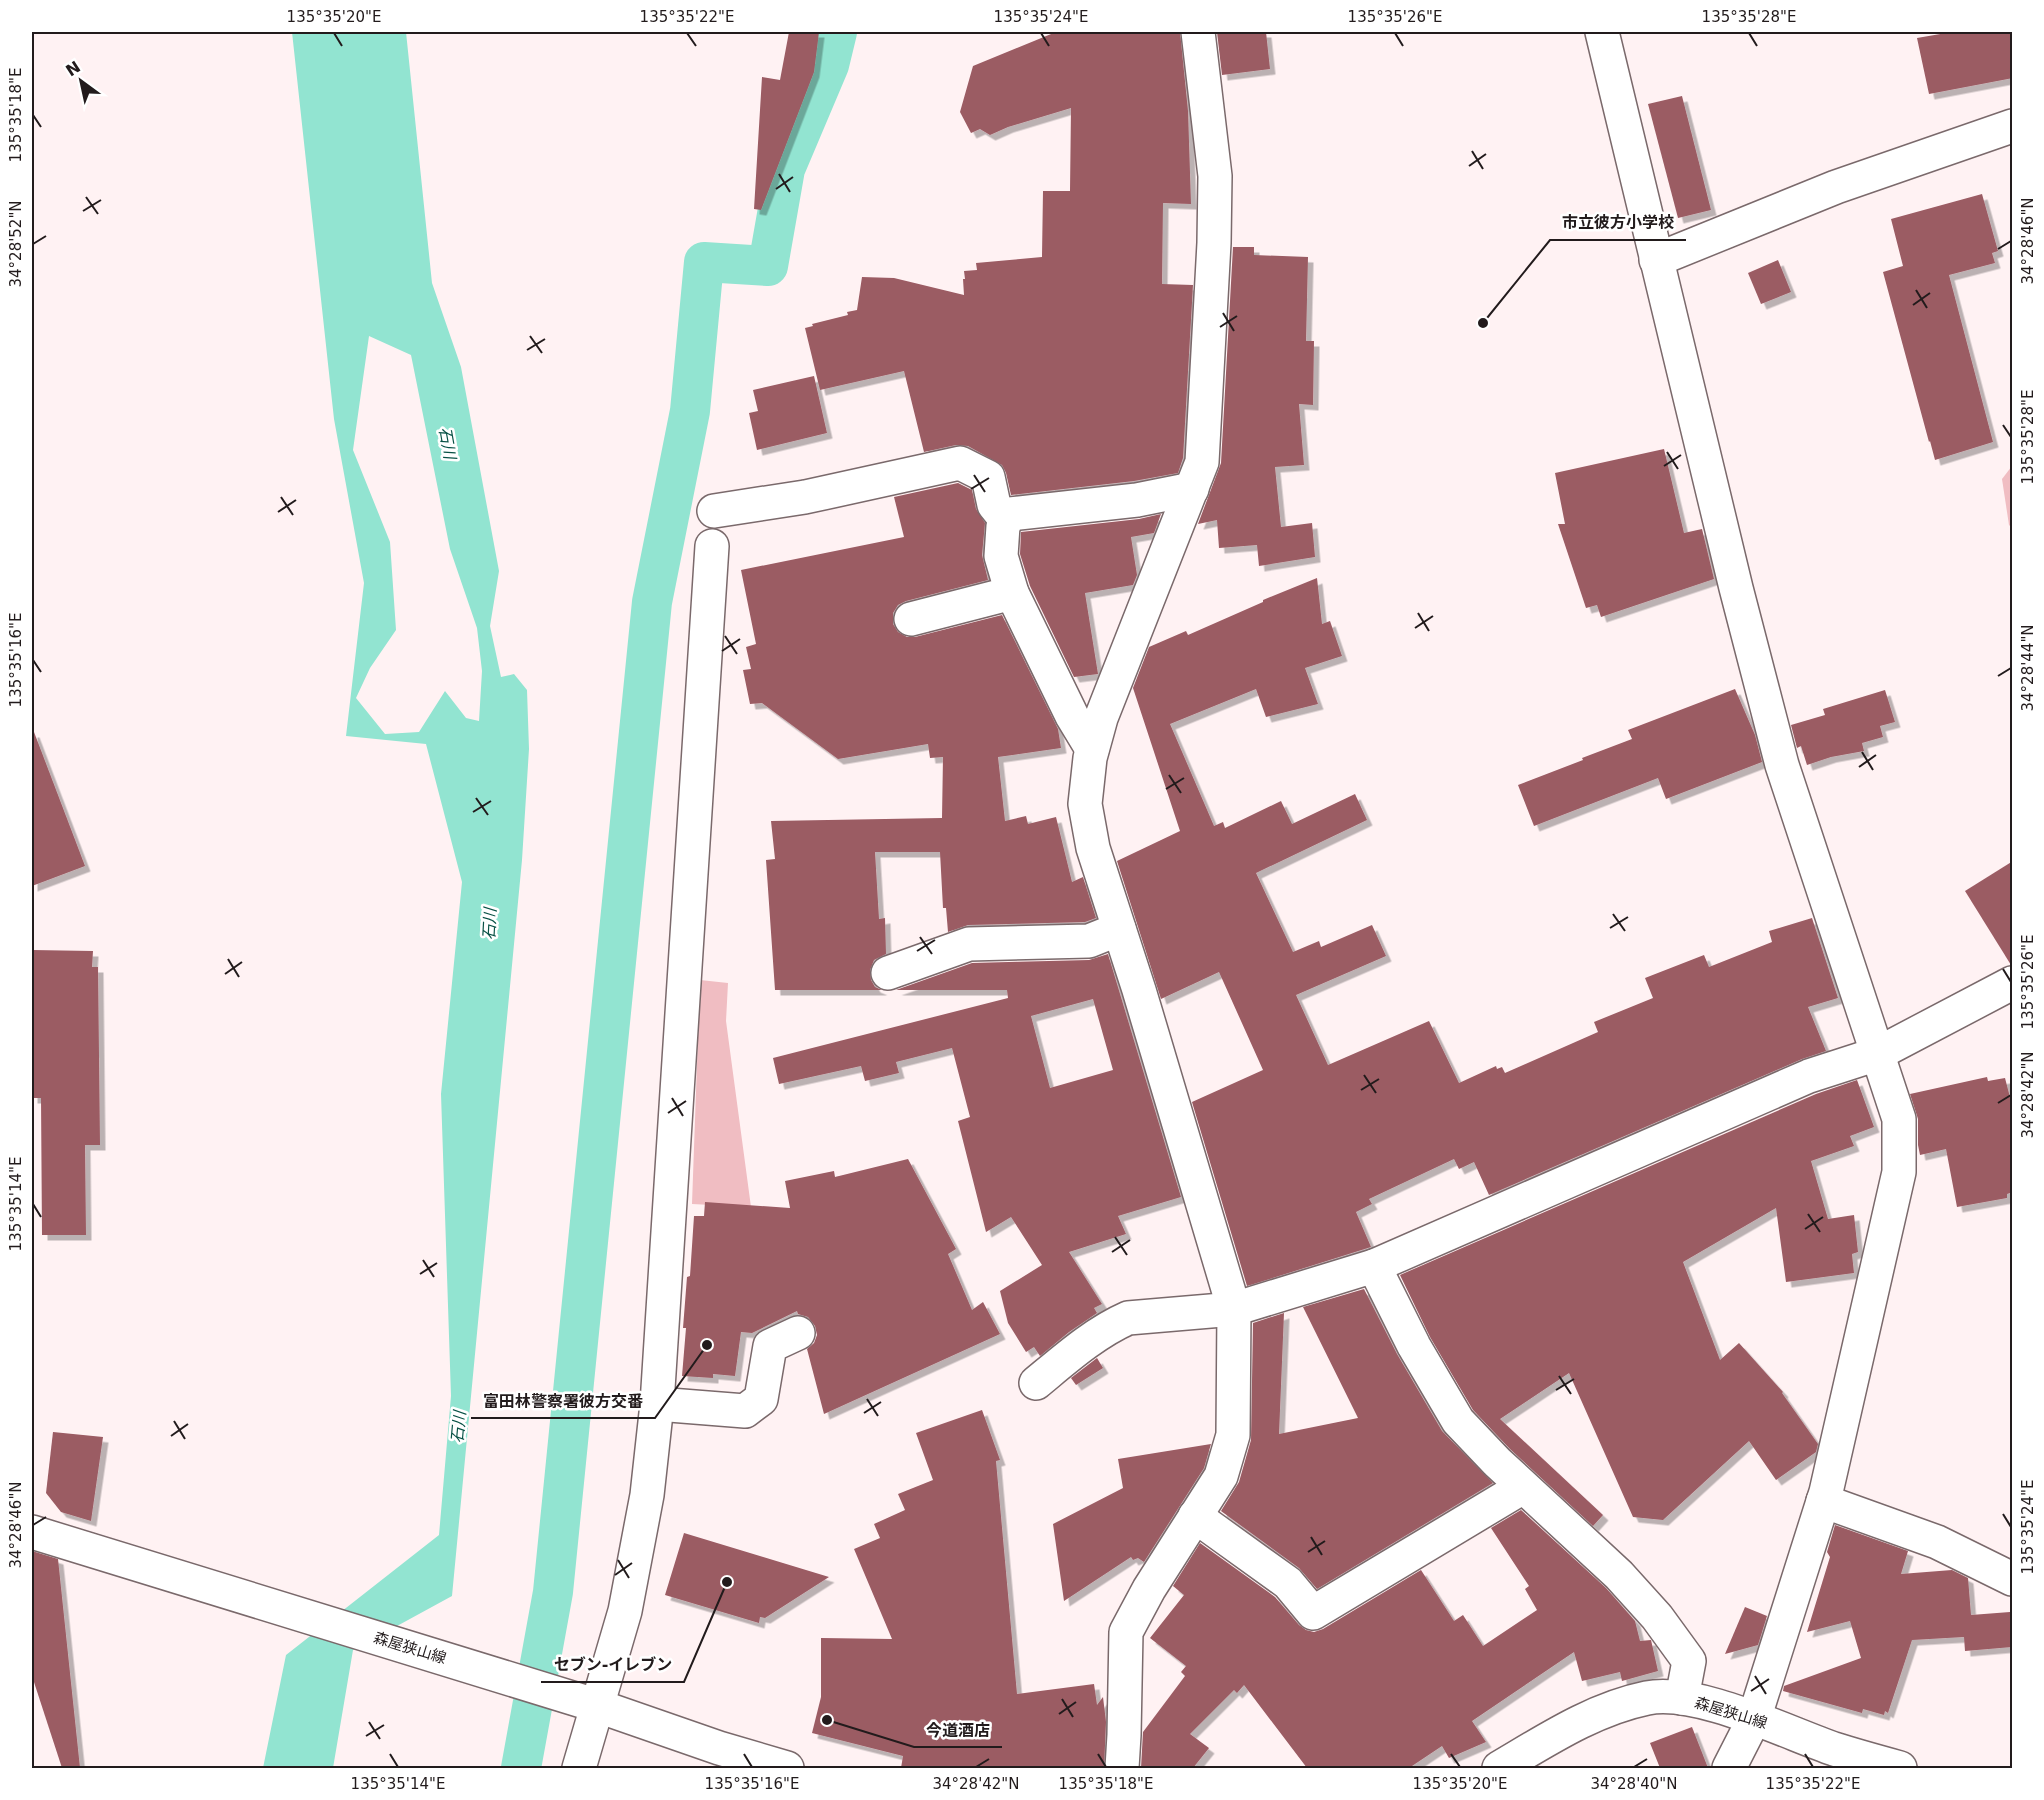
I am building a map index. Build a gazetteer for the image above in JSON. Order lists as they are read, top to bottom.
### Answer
{
  "streets": {
    "street": ["森屋狭山線"]
  },
  "water": ["石川"],
  "places": [
    "市立彼方小学校",
    "富田林警察署彼方交番",
    "セブン-イレブン",
    "今道酒店"
  ],
  "north": "top left",
  "coordinates": [
    "135°35'20\"E",
    "135°35'22\"E",
    "135°35'24\"E",
    "135°35'26\"E",
    "135°35'28\"E",
    "135°35'18\"E",
    "34°28'46\"N",
    "34°28'52\"N",
    "135°35'16\"E",
    "34°28'44\"N",
    "34°28'42\"N",
    "135°35'14\"E",
    "34°28'40\"N"
  ]
}
